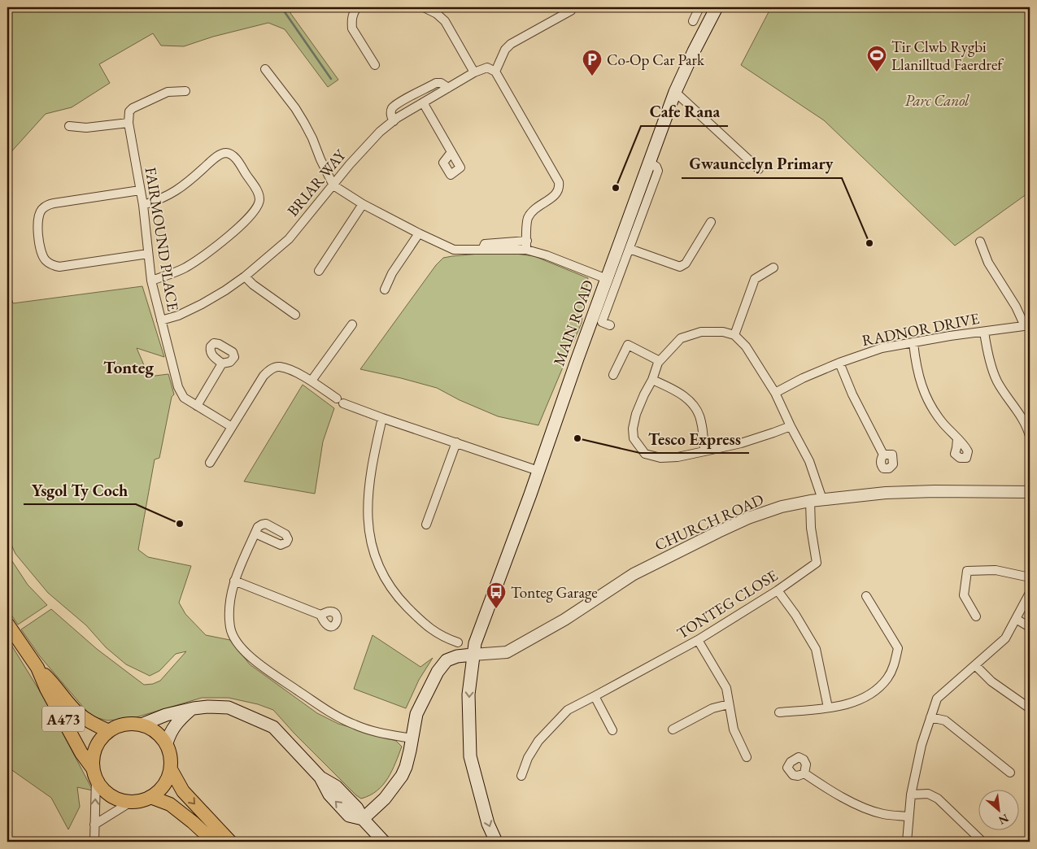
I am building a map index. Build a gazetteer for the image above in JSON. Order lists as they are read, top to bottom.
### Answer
{
  "streets": {
    "main road": ["MAIN ROAD", "A473"],
    "street": [
      "BRIAR WAY",
      "FAIRMOUND PLACE",
      "RADNOR DRIVE",
      "CHURCH ROAD",
      "TONTEG CLOSE"
    ]
  },
  "crossings": [
    ["BRIAR WAY", "FAIRMOUND PLACE"],
    ["MAIN ROAD", "CHURCH ROAD"],
    ["CHURCH ROAD", "TONTEG CLOSE"]
  ],
  "districts": ["Tonteg"],
  "parks": ["Parc Canol"],
  "places": {
    "sports": ["Tir Clwb Rygbi Llanilltud Faerdref"],
    "parking": ["Co-Op Car Park"],
    "other": [
      "Cafe Rana",
      "Gwauncelyn Primary",
      "Tesco Express",
      "Ysgol Ty Coch"
    ],
    "bus stop": ["Tonteg Garage"]
  },
  "north": "bottom right"
}
